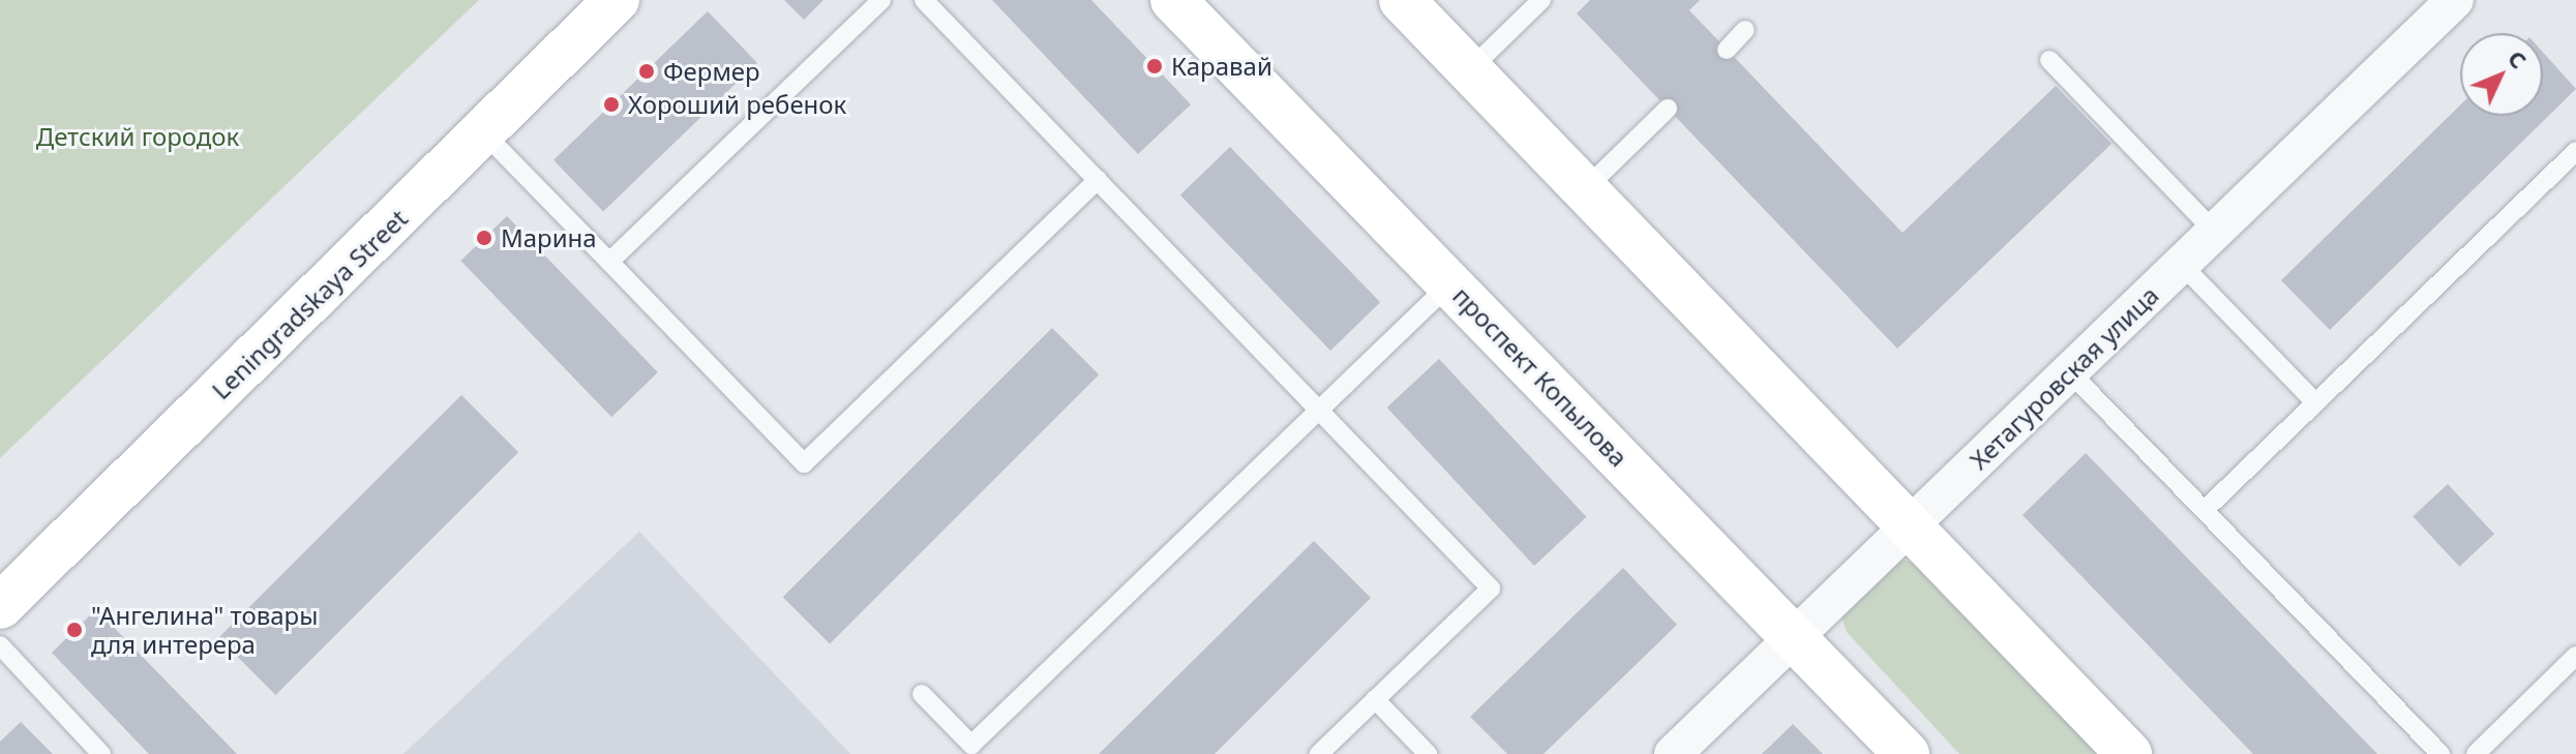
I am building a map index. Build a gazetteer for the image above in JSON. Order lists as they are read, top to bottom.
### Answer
{
  "streets": {
    "street": ["Leningradskaya Street", "проспект Копылова", "Хетагуровская улица"]
  },
  "crossings": [
    ["проспект Копылова", "Хетагуровская улица"]
  ],
  "parks": ["Детский городок"],
  "places": [
    "Каравай",
    "Фермер",
    "Хороший ребенок",
    "Марина",
    "\"Ангелина\" товары для интерера"
  ],
  "north": "top right"
}
